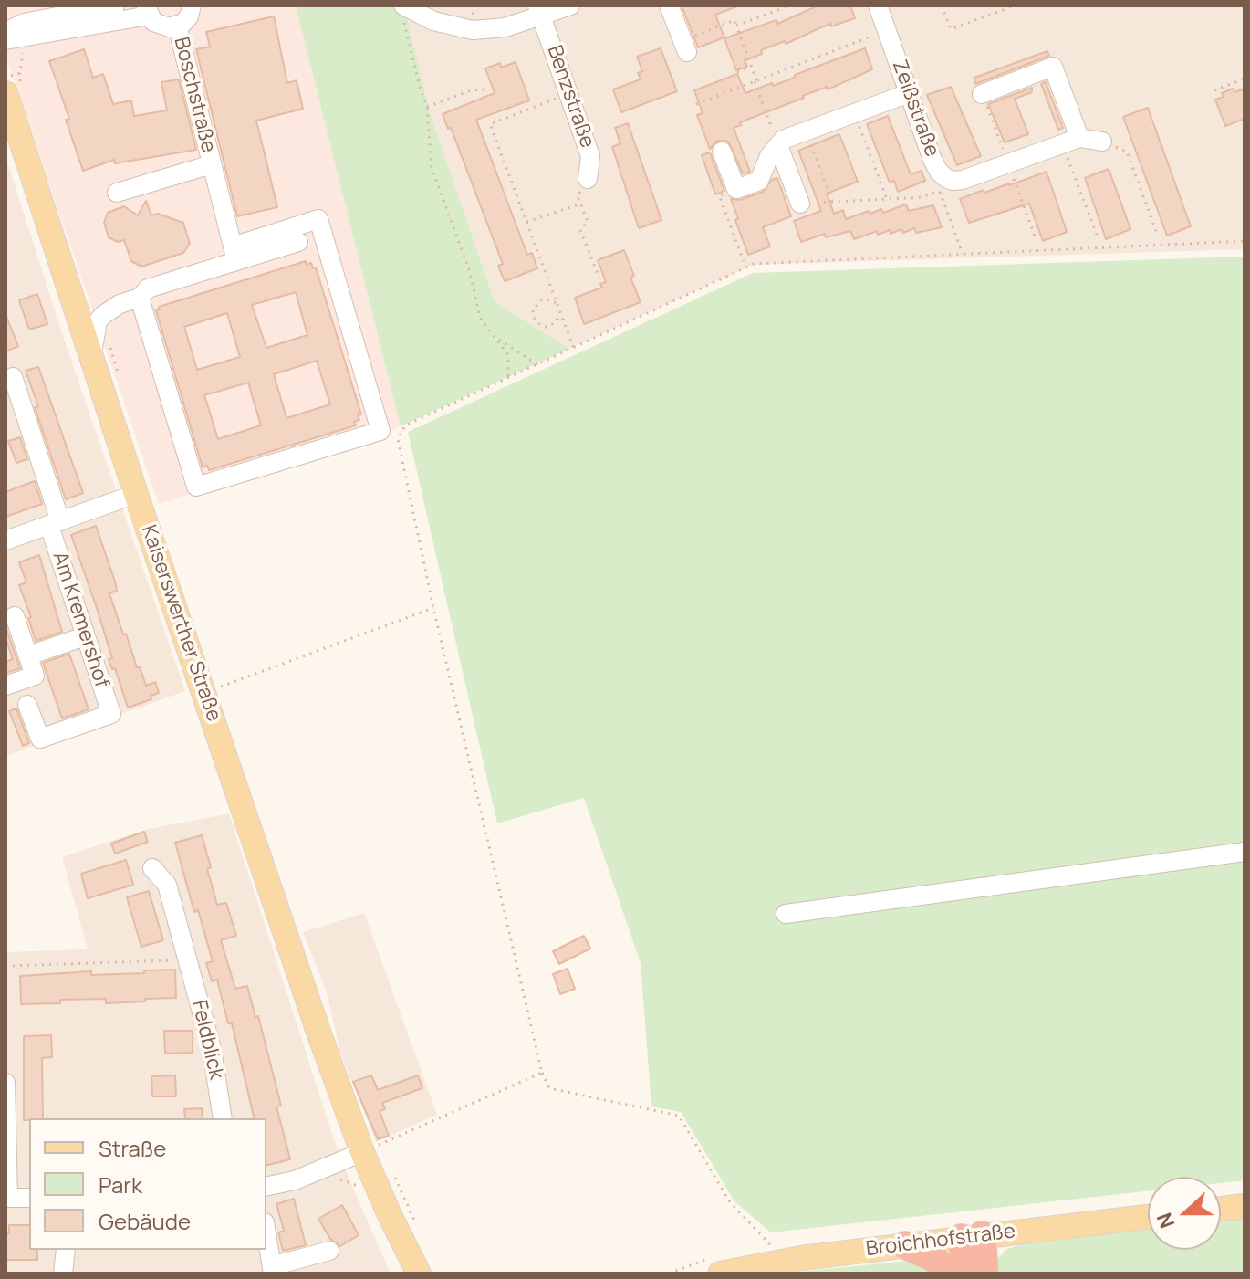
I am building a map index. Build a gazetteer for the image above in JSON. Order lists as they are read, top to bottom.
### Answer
{
  "streets": {
    "main road": ["Kaiserswerther Straße", "Broichhofstraße"],
    "street": [
      "Boschstraße",
      "Benzstraße",
      "Zeißstraße",
      "Am Kremershof",
      "Feldblick"
    ]
  },
  "legend": ["Straße", "Park", "Gebäude"],
  "north": "left"
}
